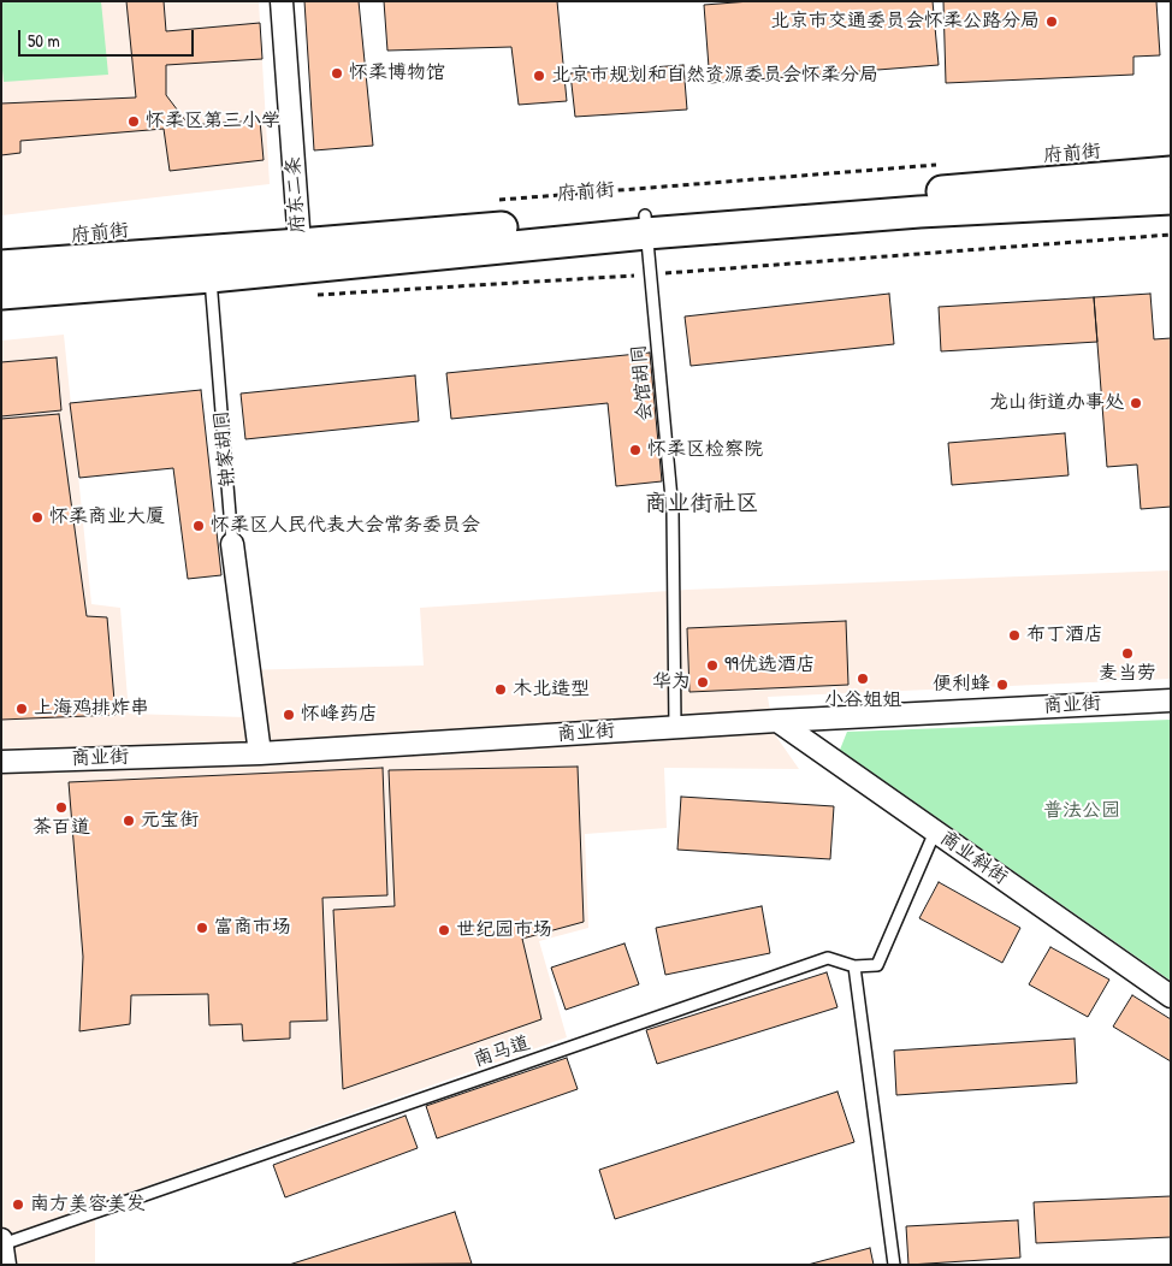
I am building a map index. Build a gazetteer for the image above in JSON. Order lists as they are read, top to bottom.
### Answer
{
  "streets": {
    "main road": ["府前街"],
    "street": [
      "府东二条",
      "钟家胡同",
      "商业街",
      "商业斜街"
    ],
    "lane": ["会馆胡同", "南马道"]
  },
  "crossings": [
    ["府前街", "府东二条"],
    ["府前街", "会馆胡同"],
    ["府前街", "钟家胡同"],
    ["会馆胡同", "商业街"],
    ["钟家胡同", "商业街"],
    ["商业街", "商业斜街"]
  ],
  "districts": ["商业街社区"],
  "parks": ["普法公园"],
  "places": [
    "北京市交通委员会怀柔公路分局",
    "怀柔博物馆",
    "北京市规划和自然资源委员会怀柔分局",
    "怀柔区第三小学",
    "龙山街道办事处",
    "怀柔区检察院",
    "怀柔商业大厦",
    "怀柔区人民代表大会常务委员会",
    "布丁酒店",
    "麦当劳",
    "99优选酒店",
    "小谷姐姐",
    "华为",
    "便利蜂",
    "木北造型",
    "上海鸡排炸串",
    "怀峰药店",
    "茶百道",
    "元宝街",
    "富商市场",
    "世纪园市场",
    "南方美容美发"
  ],
  "scale_bar": "50 m"
}
